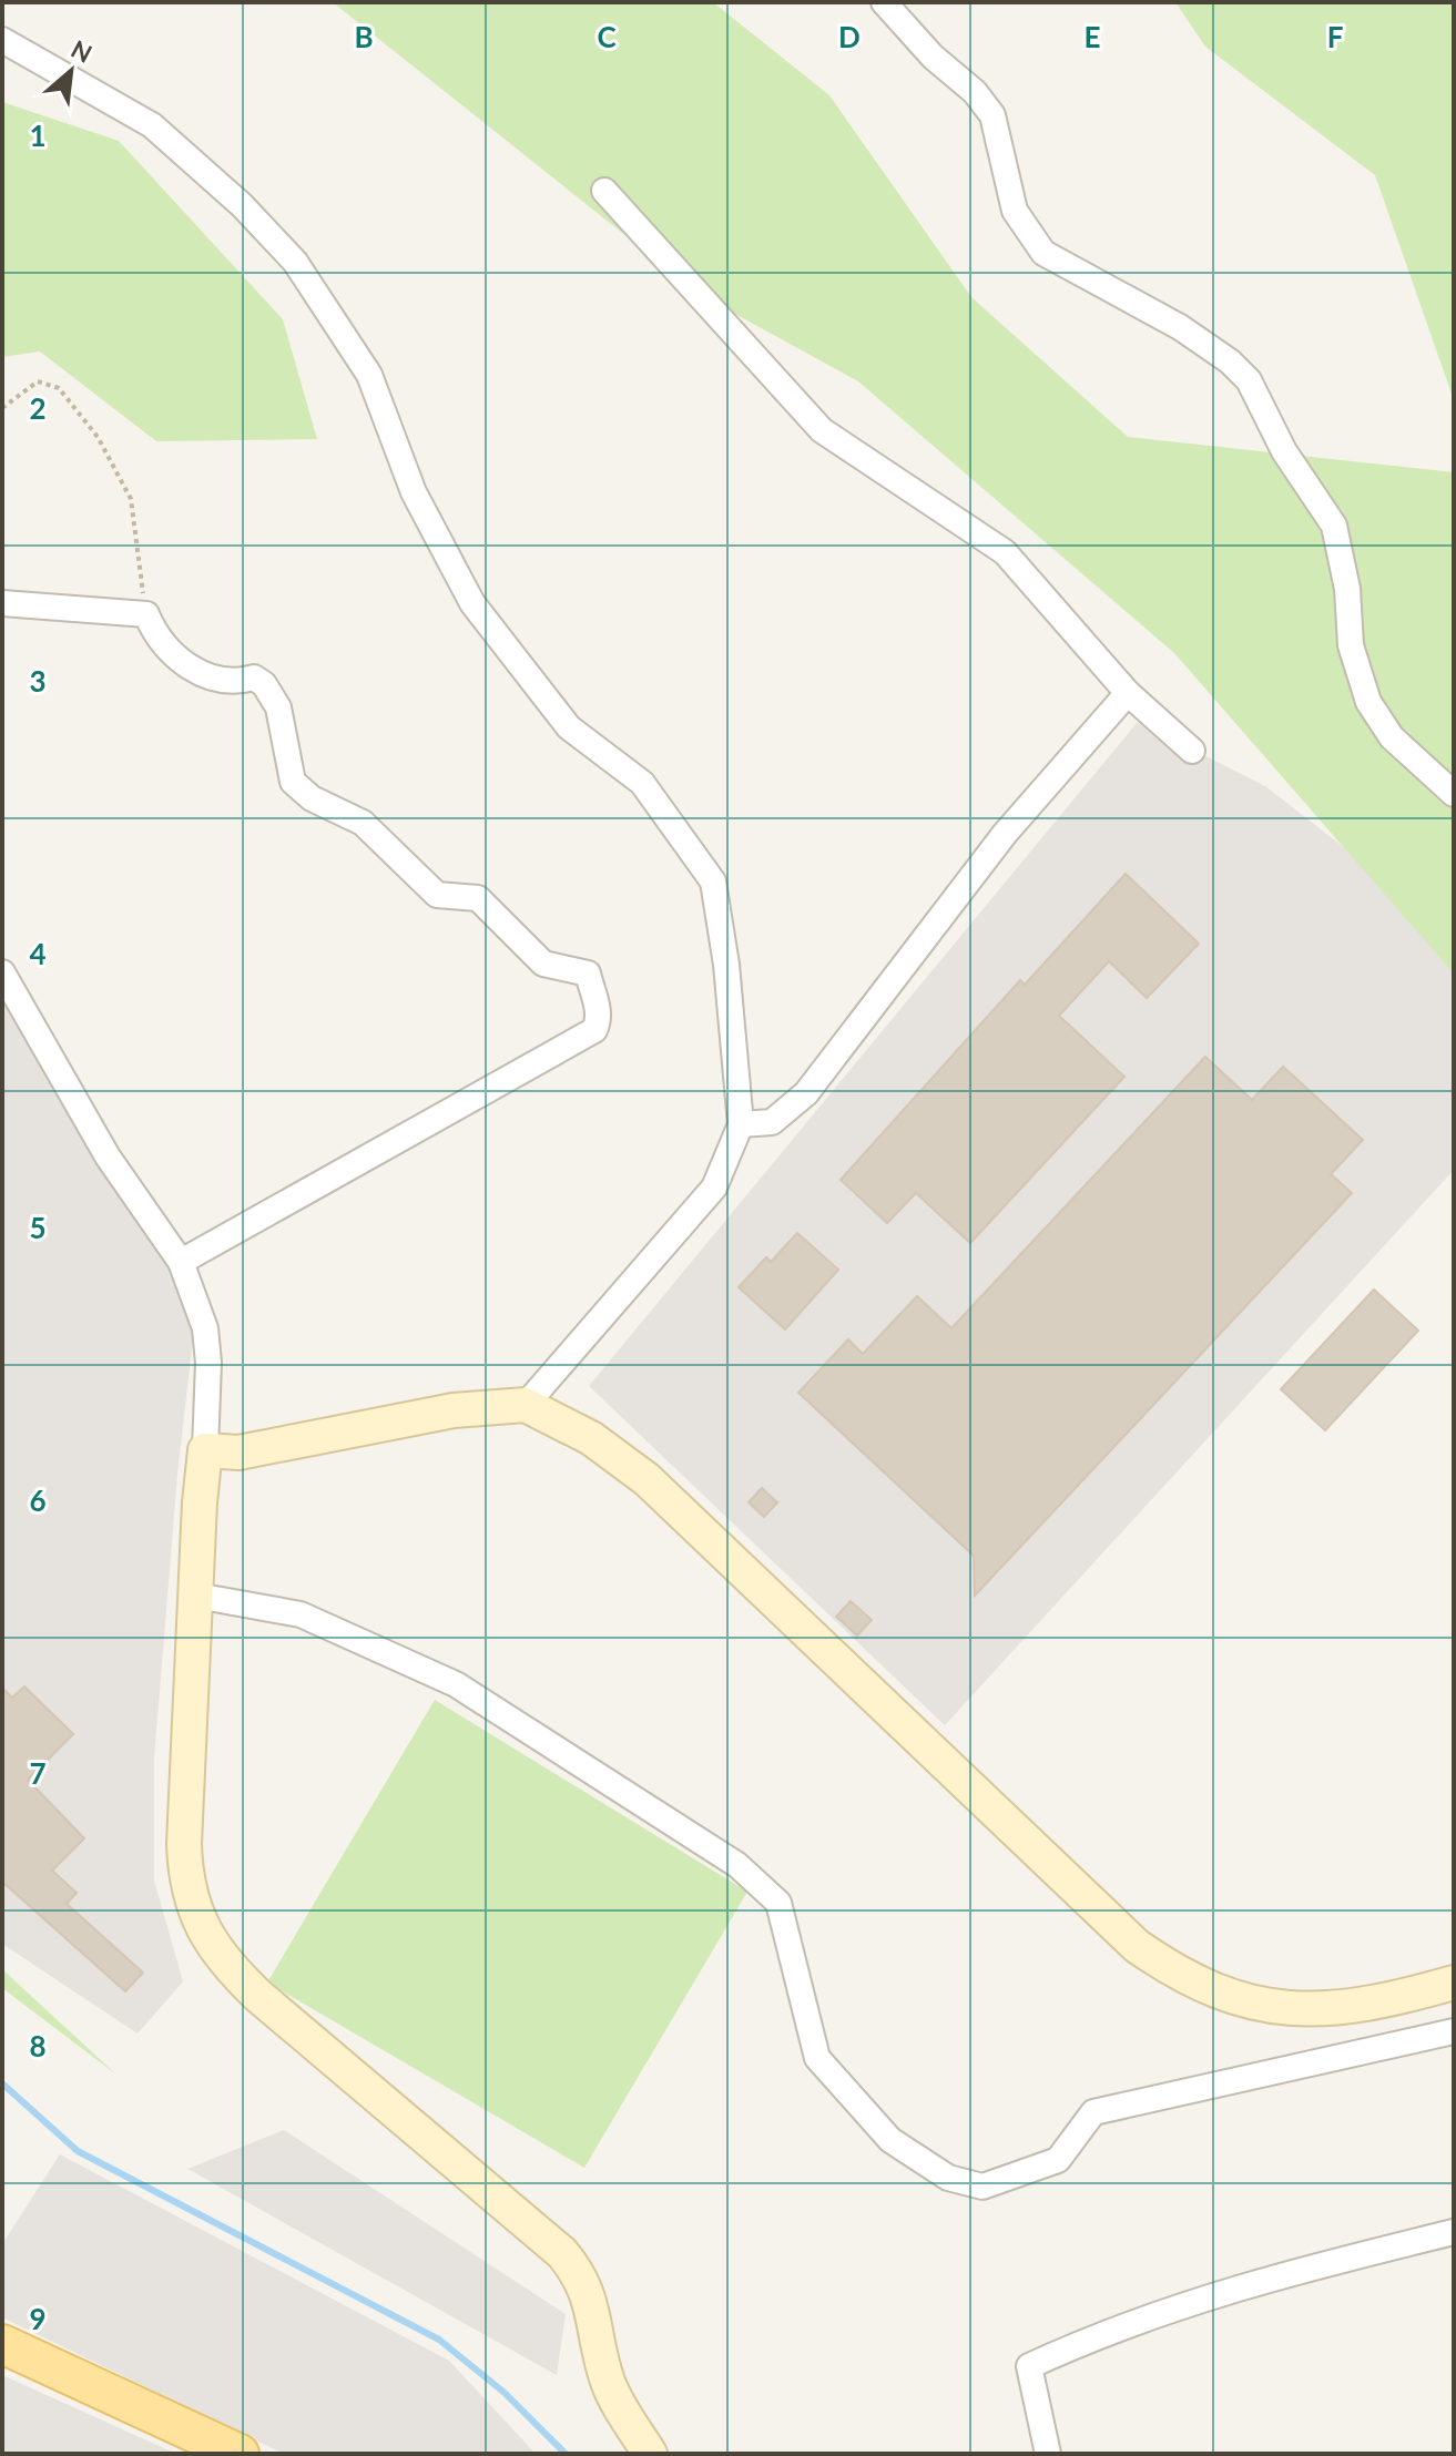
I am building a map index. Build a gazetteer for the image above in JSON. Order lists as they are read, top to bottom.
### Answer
{
  "north": "top right",
  "grid": {
    "columns": [
      "B",
      "C",
      "D",
      "E",
      "F"
    ],
    "rows": [
      "1",
      "2",
      "3",
      "4",
      "5",
      "6",
      "7",
      "8",
      "9"
    ]
  }
}
